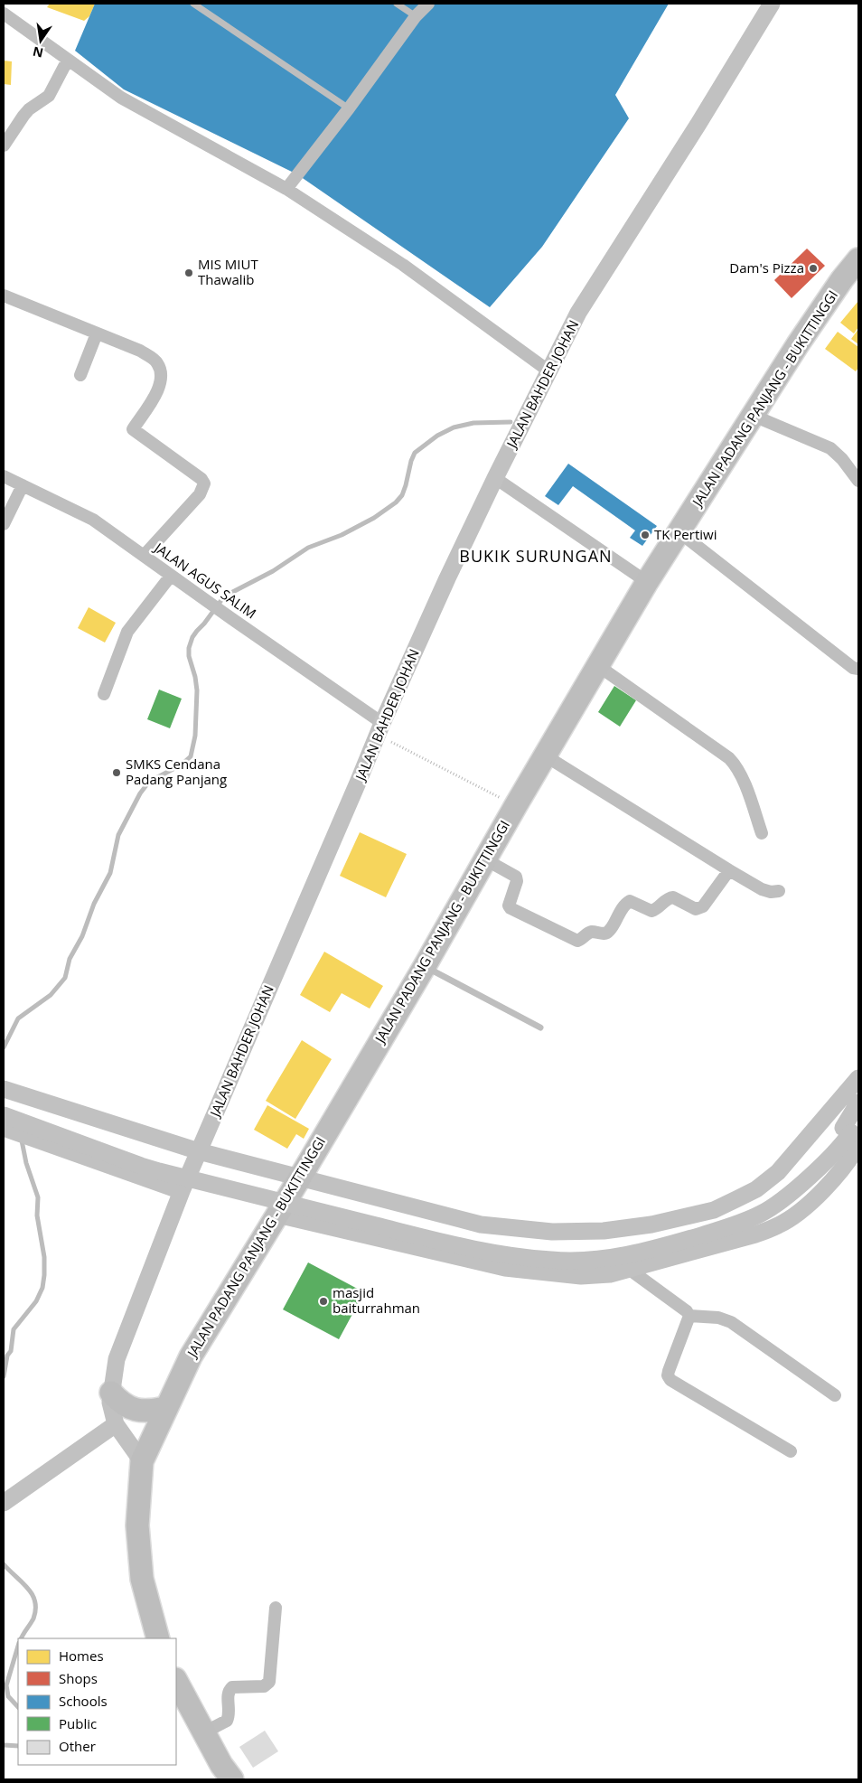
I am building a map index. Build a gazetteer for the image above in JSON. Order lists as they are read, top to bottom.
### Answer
{
  "streets": {
    "highway": ["JALAN PADANG PANJANG - BUKITTINGGI"],
    "main road": ["JALAN BAHDER JOHAN"],
    "street": ["JALAN AGUS SALIM"]
  },
  "crossings": [
    ["JALAN BAHDER JOHAN", "JALAN PADANG PANJANG - BUKITTINGGI"],
    ["JALAN BAHDER JOHAN", "JALAN AGUS SALIM"]
  ],
  "districts": ["BUKIK SURUNGAN"],
  "places": [
    "Dam's Pizza",
    "MIS MIUT Thawalib",
    "TK Pertiwi",
    "SMKS Cendana Padang Panjang",
    "masjid baiturrahman"
  ],
  "legend": [
    "Homes",
    "Shops",
    "Schools",
    "Public",
    "Other"
  ],
  "north": "bottom"
}
